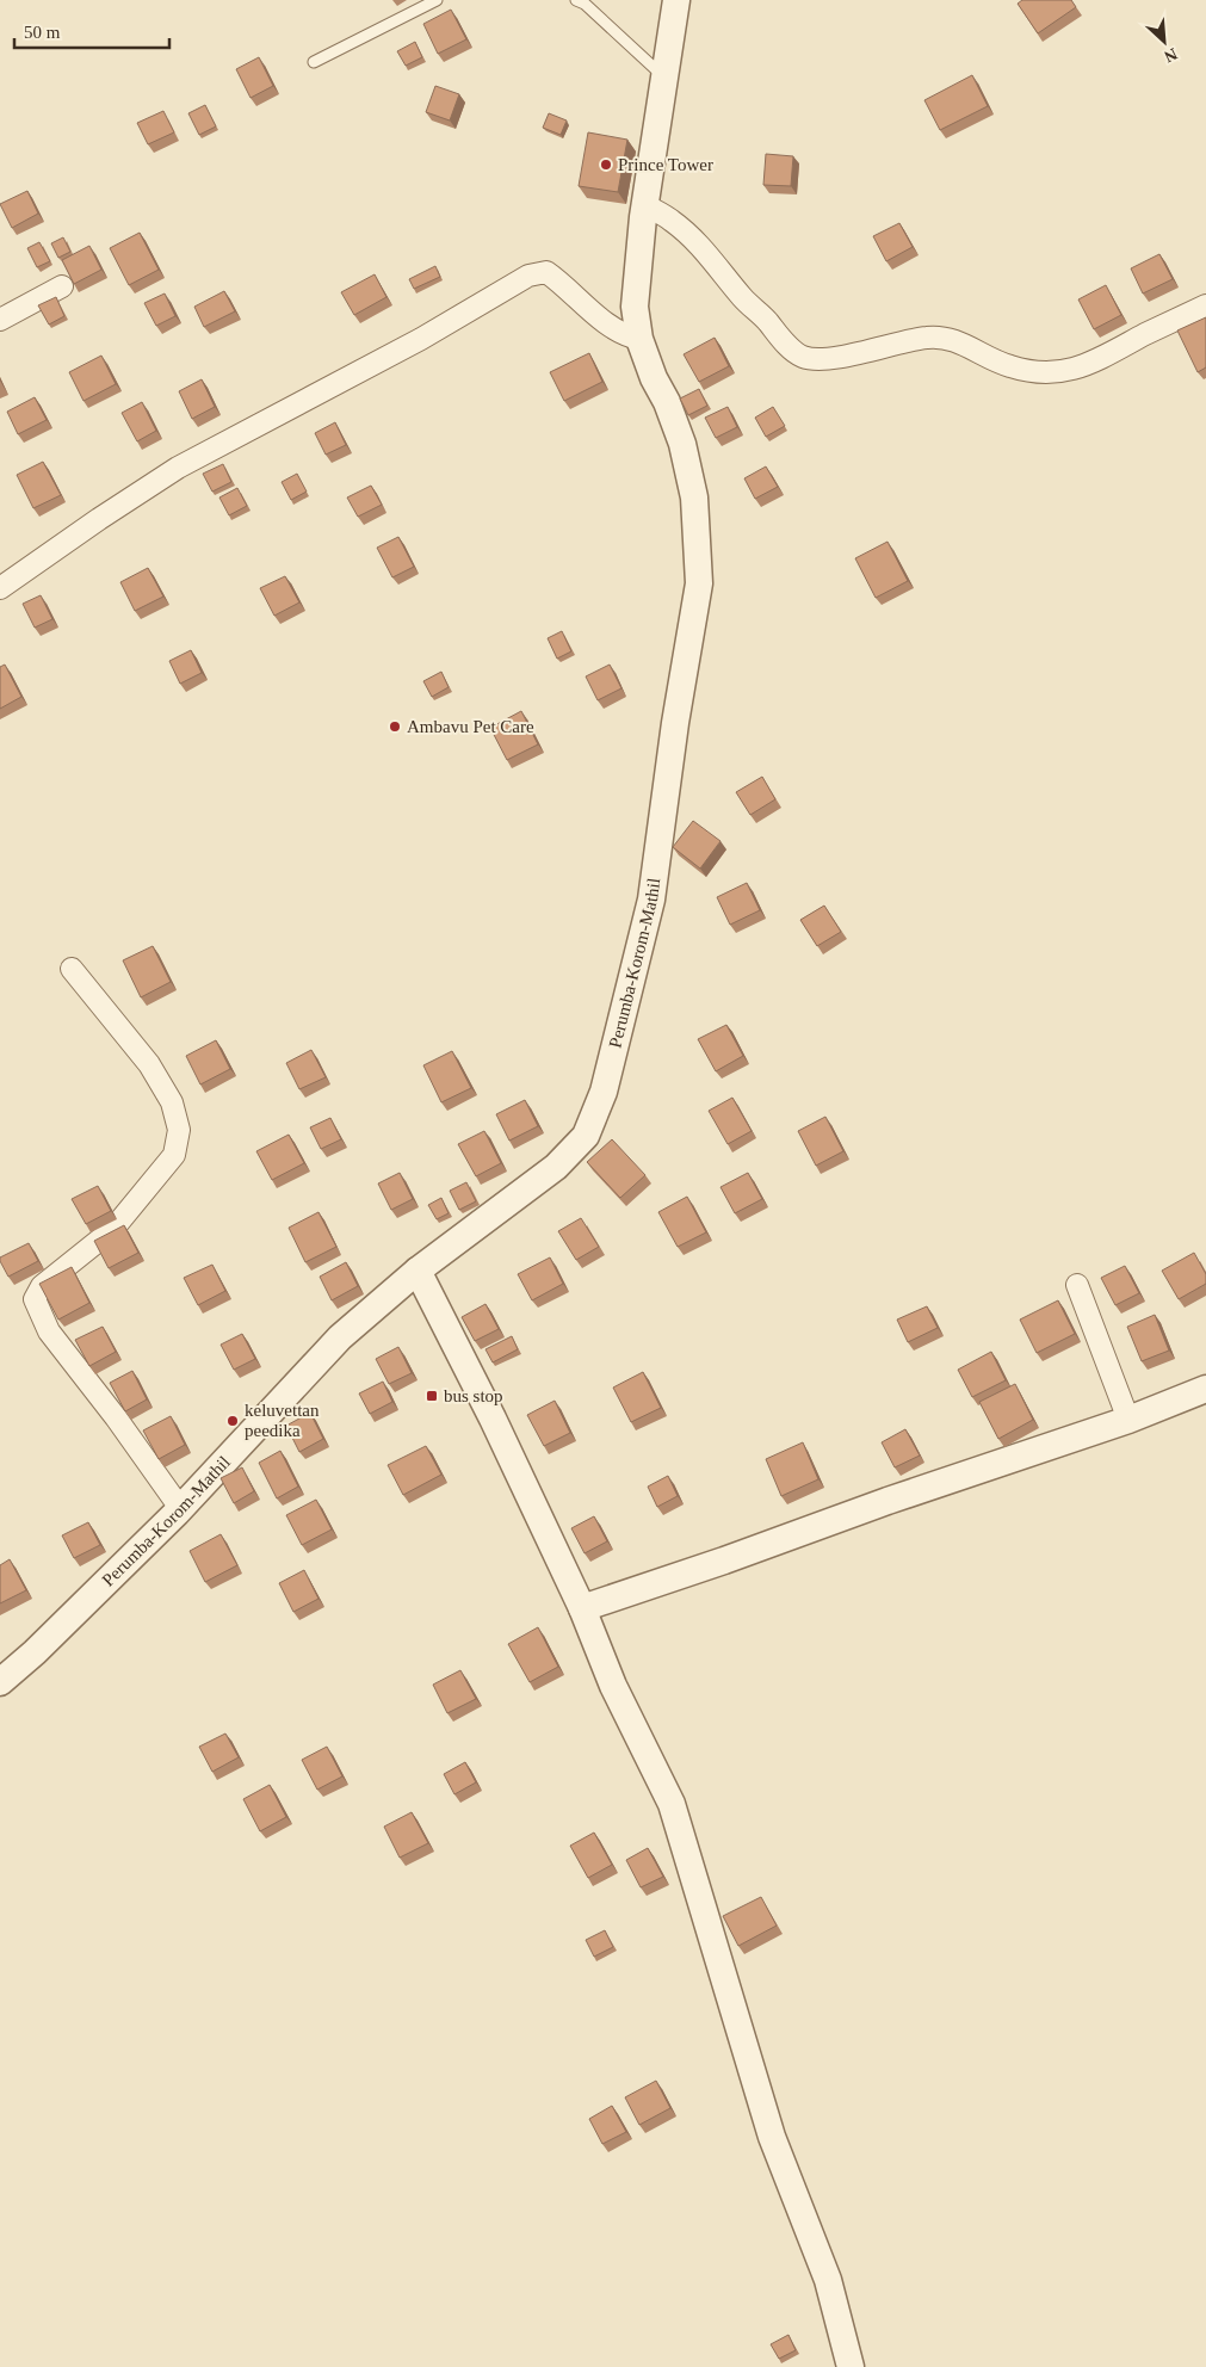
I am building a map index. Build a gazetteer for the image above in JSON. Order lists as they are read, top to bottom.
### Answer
{
  "streets": {
    "street": ["Perumba-Korom-Mathil"]
  },
  "places": {
    "other": ["Prince Tower", "Ambavu Pet Care", "keluvettan peedika"],
    "transit": ["bus stop"]
  },
  "scale_bar": "50 m",
  "north": "bottom right"
}
